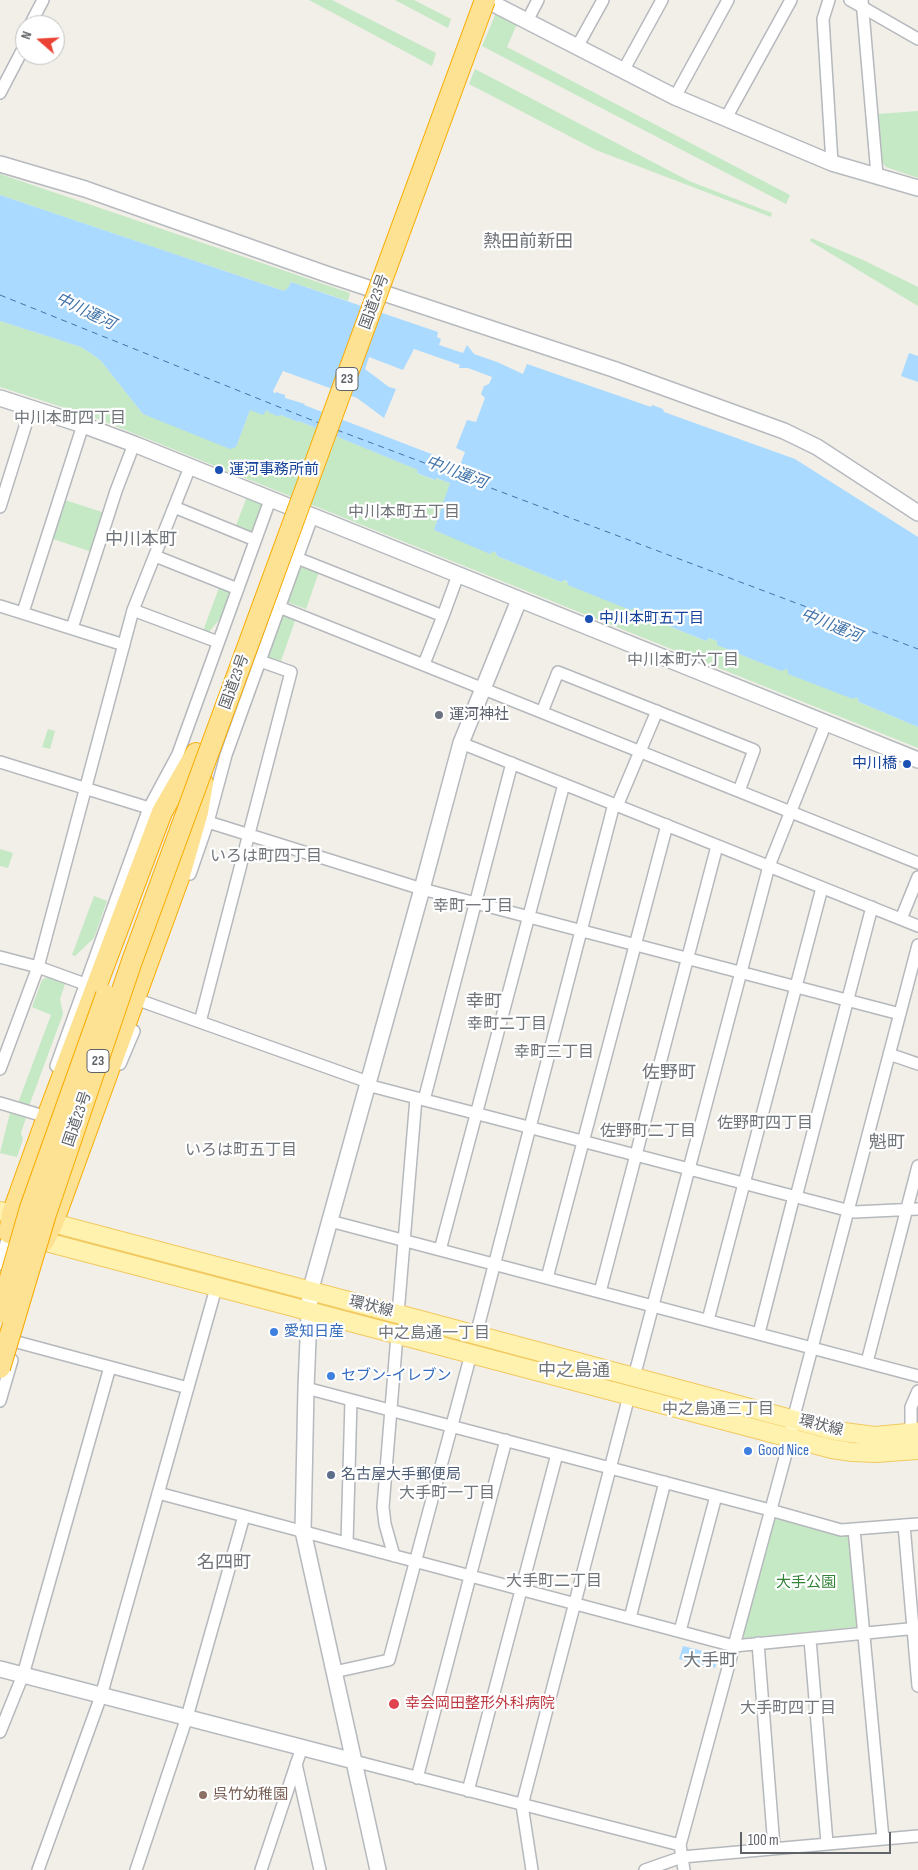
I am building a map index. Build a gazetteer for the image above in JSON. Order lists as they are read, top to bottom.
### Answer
{
  "streets": {
    "highway": ["国道23号", "23"],
    "main road": ["環状線"]
  },
  "districts": [
    "熱田前新田",
    "中川本町四丁目",
    "中川本町五丁目",
    "中川本町",
    "中川本町六丁目",
    "いろは町四丁目",
    "幸町一丁目",
    "幸町",
    "幸町二丁目",
    "幸町三丁目",
    "佐野町",
    "佐野町四丁目",
    "佐野町二丁目",
    "魁町",
    "いろは町五丁目",
    "中之島通一丁目",
    "中之島通",
    "中之島通三丁目",
    "大手町一丁目",
    "名四町",
    "大手町二丁目",
    "大手町",
    "大手町四丁目"
  ],
  "water": ["中川運河"],
  "parks": ["大手公園"],
  "places": [
    "運河事務所前",
    "中川本町五丁目",
    "運河神社",
    "中川橋",
    "愛知日産",
    "セブン-イレブン",
    "Good Nice",
    "名古屋大手郵便局",
    "幸会岡田整形外科病院",
    "呉竹幼稚園"
  ],
  "scale_bar": "100 m",
  "north": "left"
}
